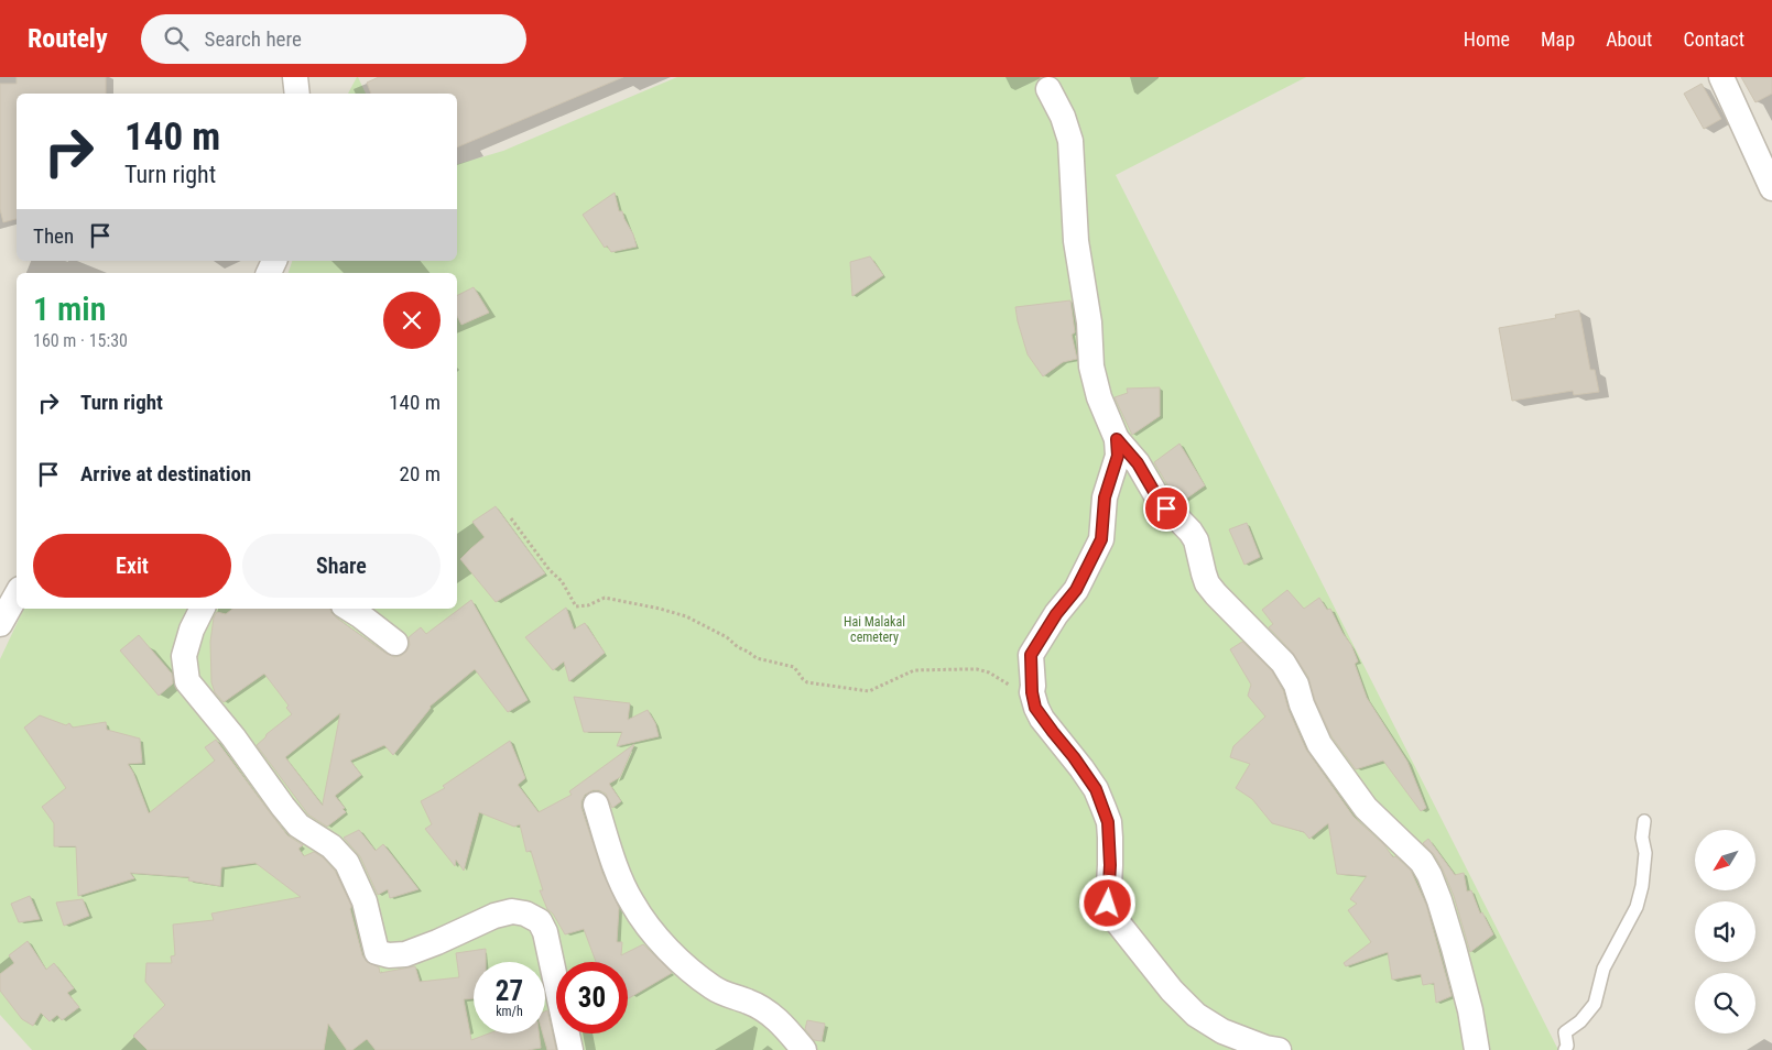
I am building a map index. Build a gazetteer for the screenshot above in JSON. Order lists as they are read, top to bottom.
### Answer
{
  "parks": ["Hai Malakal cemetery"],
  "north": "bottom left",
  "page": {
    "header": "Routely",
    "search": "Search here",
    "nav": [
      "Home",
      "Map",
      "About",
      "Contact"
    ],
    "turn": ["140 m", "Turn right"],
    "then": "Then",
    "heading": ["1 min", "160 m · 15:30"],
    "list": [
      {
        "name": "Turn right",
        "value": "140 m"
      },
      {
        "name": "Arrive at destination",
        "value": "20 m"
      }
    ],
    "buttons": ["Exit", "Share"],
    "speed": "27 km/h",
    "limit": "30"
  }
}
